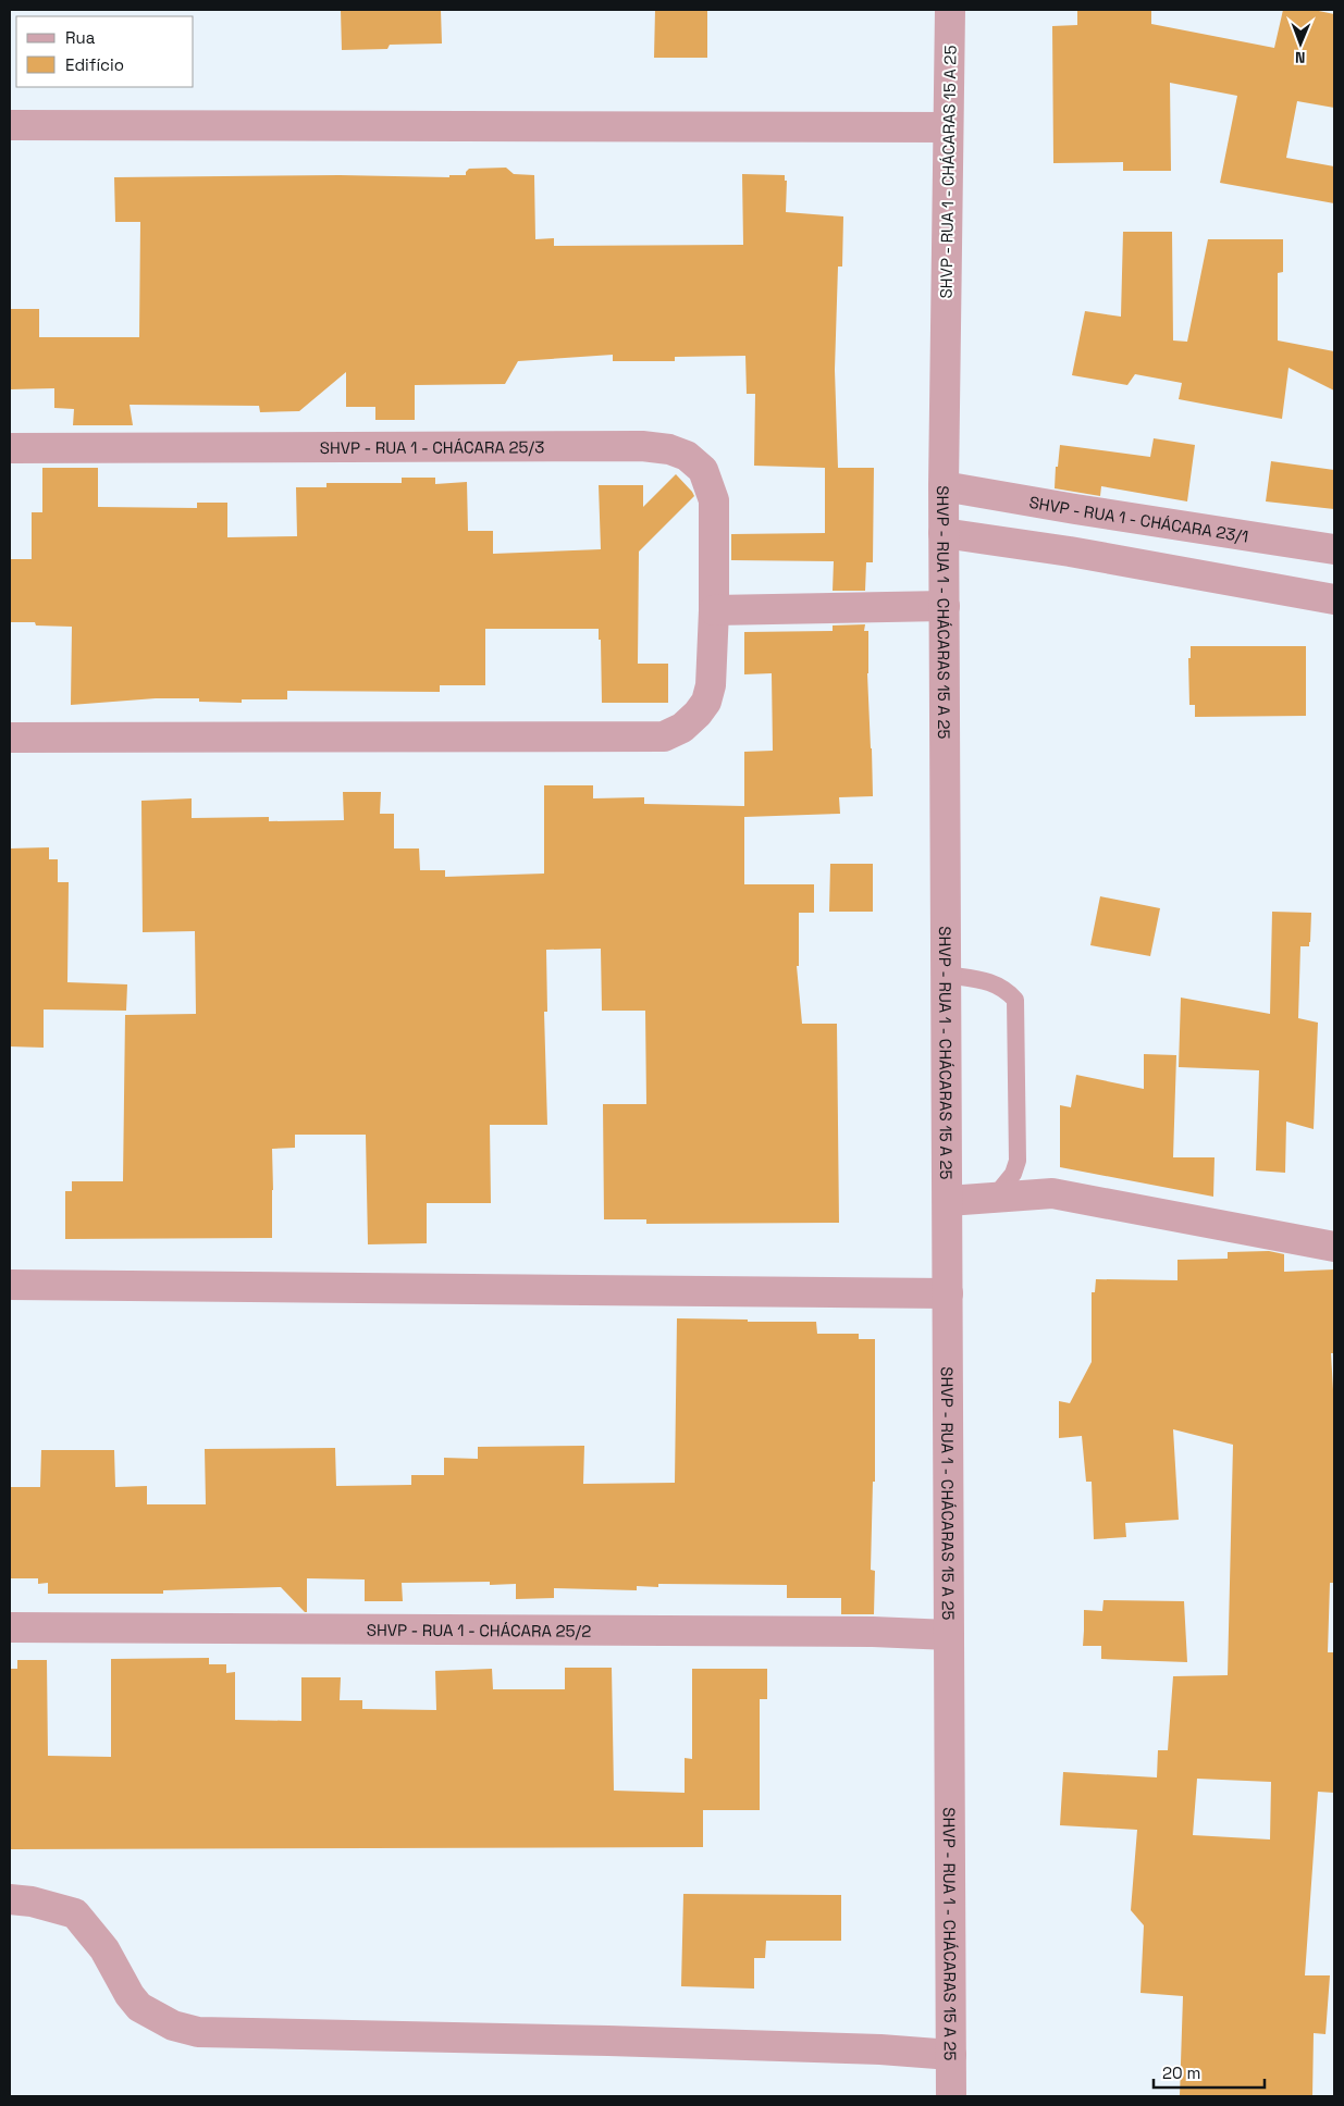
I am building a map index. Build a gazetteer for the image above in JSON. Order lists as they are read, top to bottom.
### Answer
{
  "streets": {
    "street": [
      "SHVP - RUA 1 - CHÁCARAS 15 A 25",
      "SHVP - RUA 1 - CHÁCARA 25/3",
      "SHVP - RUA 1 - CHÁCARA 23/1",
      "SHVP - RUA 1 - CHÁCARA 25/2"
    ]
  },
  "crossings": [
    ["SHVP - RUA 1 - CHÁCARAS 15 A 25", "SHVP - RUA 1 - CHÁCARA 23/1"],
    ["SHVP - RUA 1 - CHÁCARAS 15 A 25", "SHVP - RUA 1 - CHÁCARA 25/2"]
  ],
  "legend": ["Rua", "Edifício"],
  "scale_bar": "20 m",
  "north": "bottom"
}
